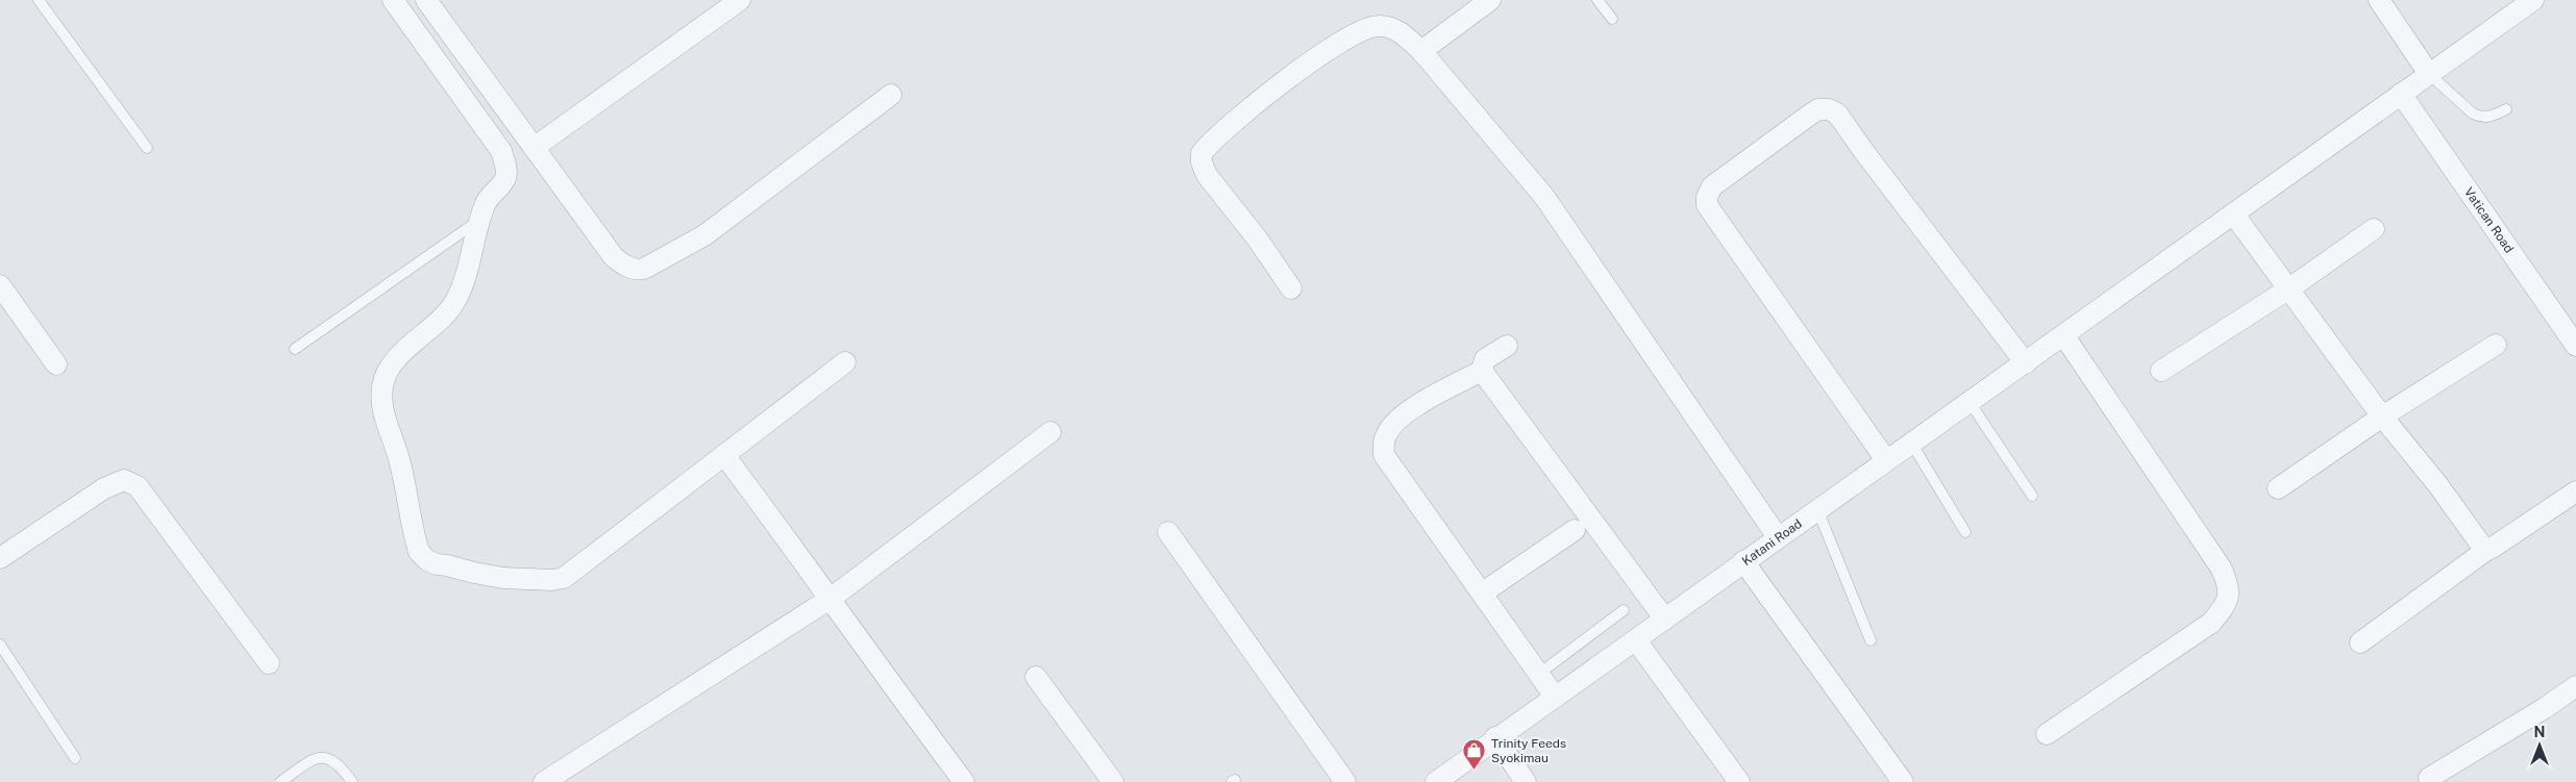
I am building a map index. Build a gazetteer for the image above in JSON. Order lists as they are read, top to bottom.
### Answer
{
  "streets": {
    "street": ["Vatican Road", "Katani Road"]
  },
  "crossings": [
    ["Vatican Road", "Katani Road"]
  ],
  "places": {
    "shop": ["Trinity Feeds Syokimau"]
  },
  "north": "top"
}
